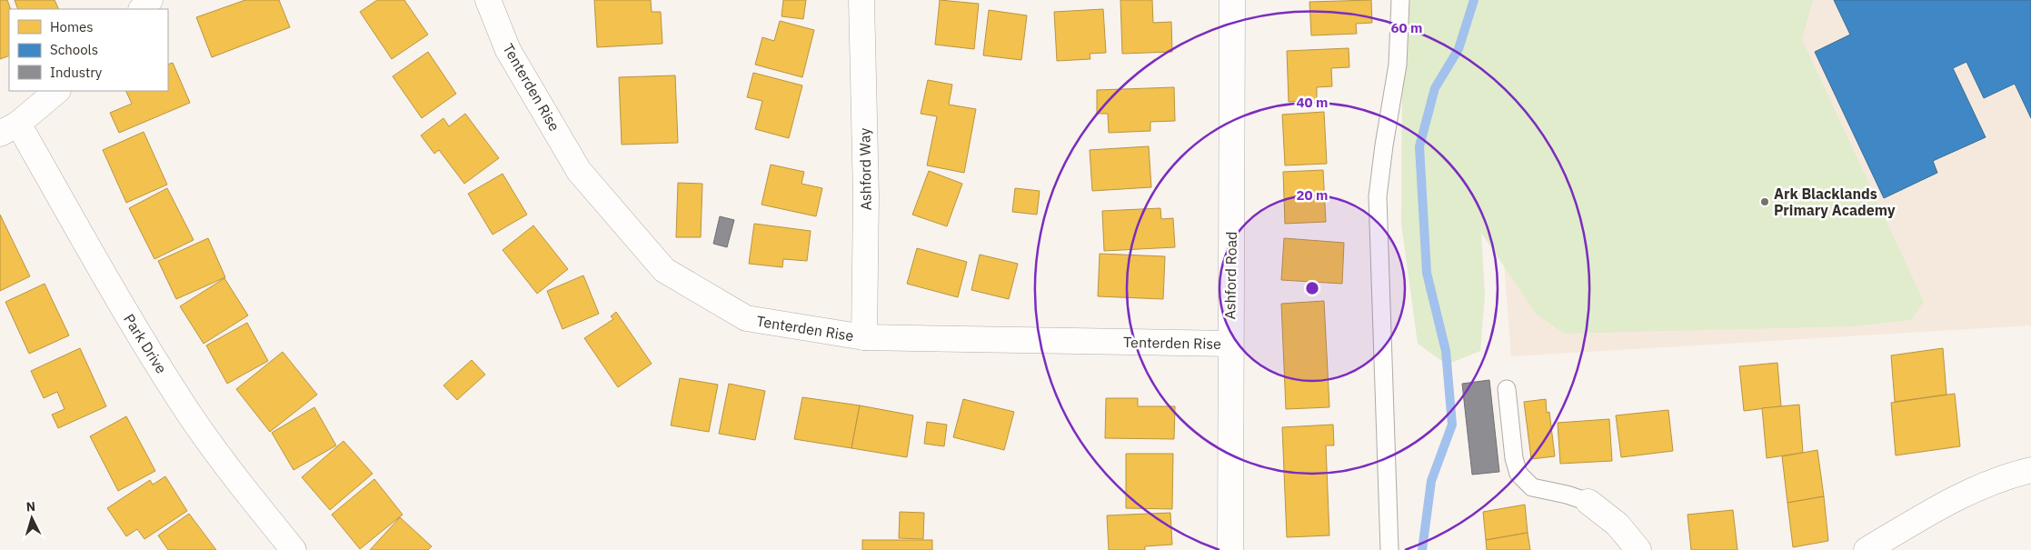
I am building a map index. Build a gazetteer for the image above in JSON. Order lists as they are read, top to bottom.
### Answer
{
  "streets": {
    "street": [
      "Tenterden Rise",
      "Ashford Way",
      "Ashford Road",
      "Park Drive"
    ]
  },
  "crossings": [
    ["Tenterden Rise", "Ashford Way"],
    ["Tenterden Rise", "Ashford Road"]
  ],
  "places": ["Ark Blacklands Primary Academy"],
  "legend": ["Homes", "Schools", "Industry"],
  "north": "top",
  "rings": ["60 m", "40 m", "20 m"]
}
